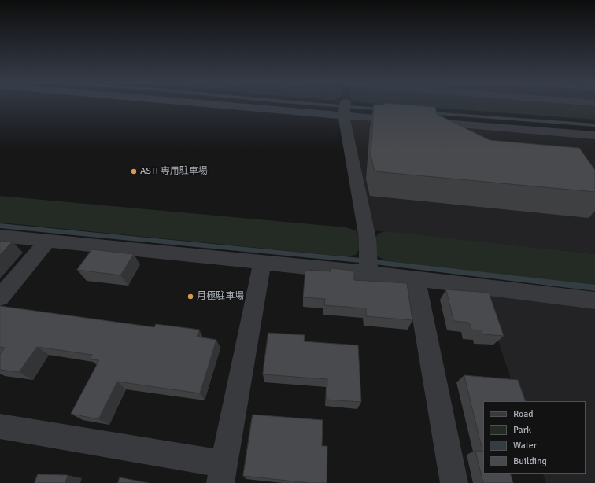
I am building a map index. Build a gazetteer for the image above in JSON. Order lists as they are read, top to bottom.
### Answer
{
  "places": ["ASTI 専用駐車場", "月極駐車場"],
  "legend": [
    "Road",
    "Park",
    "Water",
    "Building"
  ]
}
